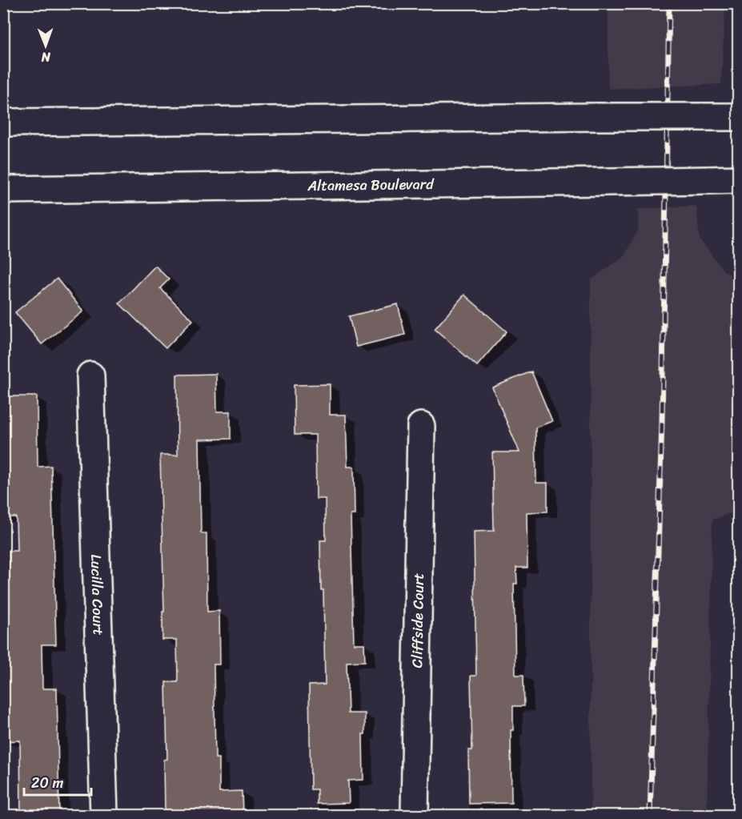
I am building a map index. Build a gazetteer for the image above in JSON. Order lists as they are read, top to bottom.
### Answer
{
  "streets": {
    "main road": ["Altamesa Boulevard", "Lucilla Court", "Cliffside Court"]
  },
  "scale_bar": "20 m",
  "north": "bottom"
}
